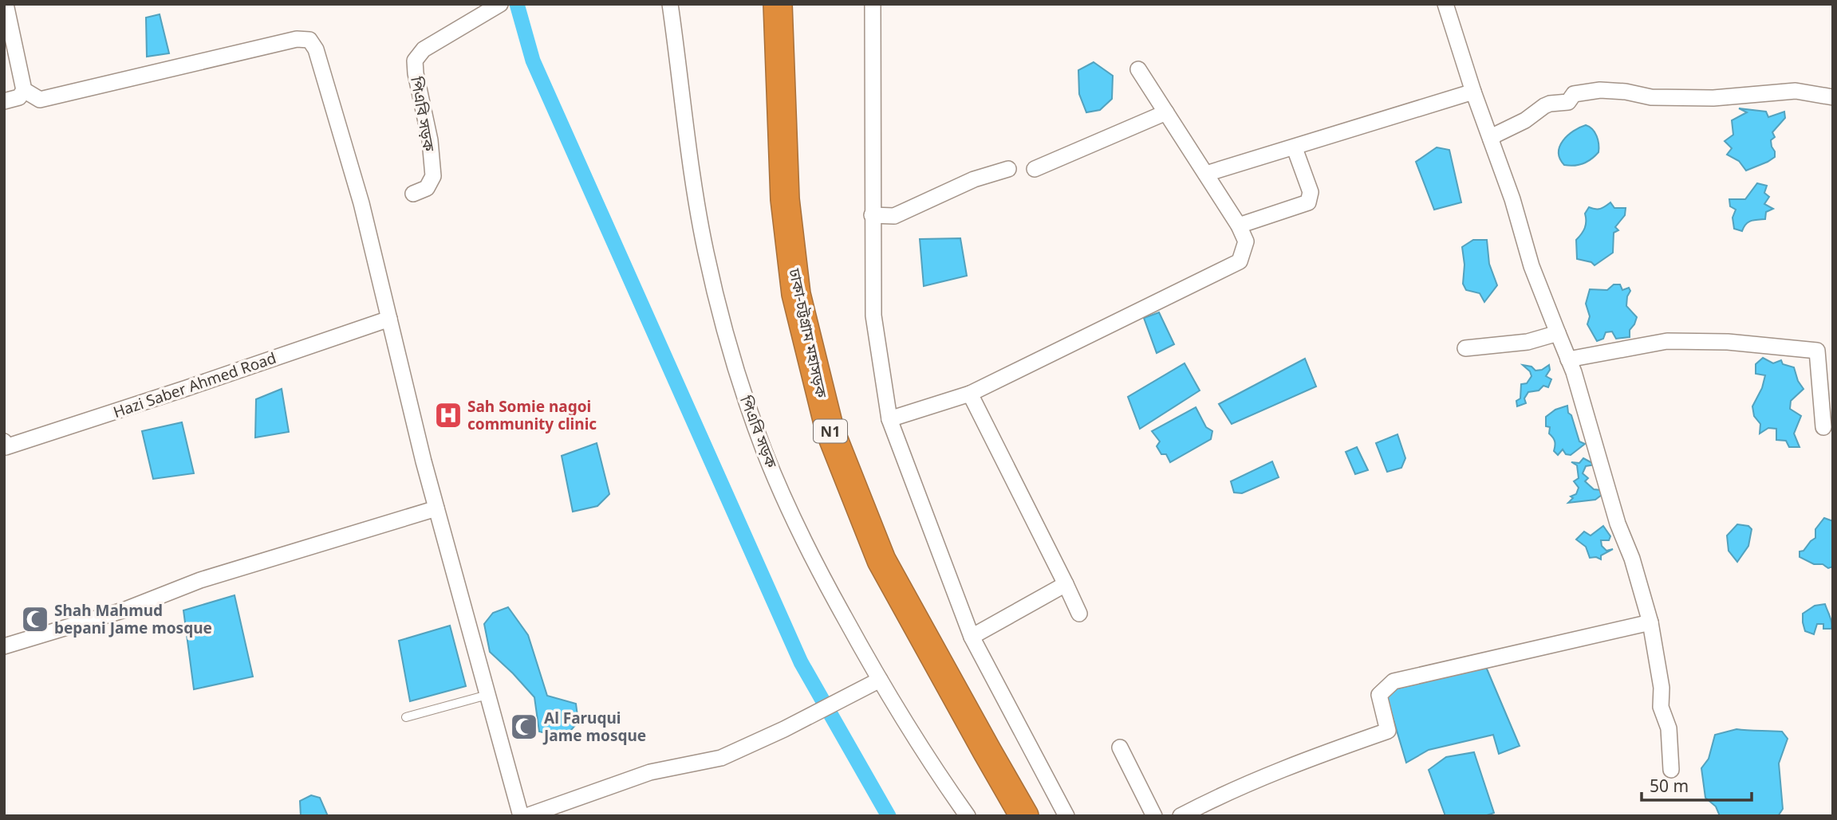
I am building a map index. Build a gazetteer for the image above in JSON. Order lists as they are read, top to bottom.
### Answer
{
  "streets": {
    "highway": ["ঢাকা-চট্টগ্রাম মহাসড়ক", "N1"],
    "street": ["পিএবি সড়ক", "Hazi Saber Ahmed Road"]
  },
  "places": {
    "hospital": ["Sah Somie nagoi community clinic"],
    "mosque": ["Shah Mahmud bepani Jame mosque", "Al Faruqui Jame mosque"]
  },
  "scale_bar": "50 m"
}
